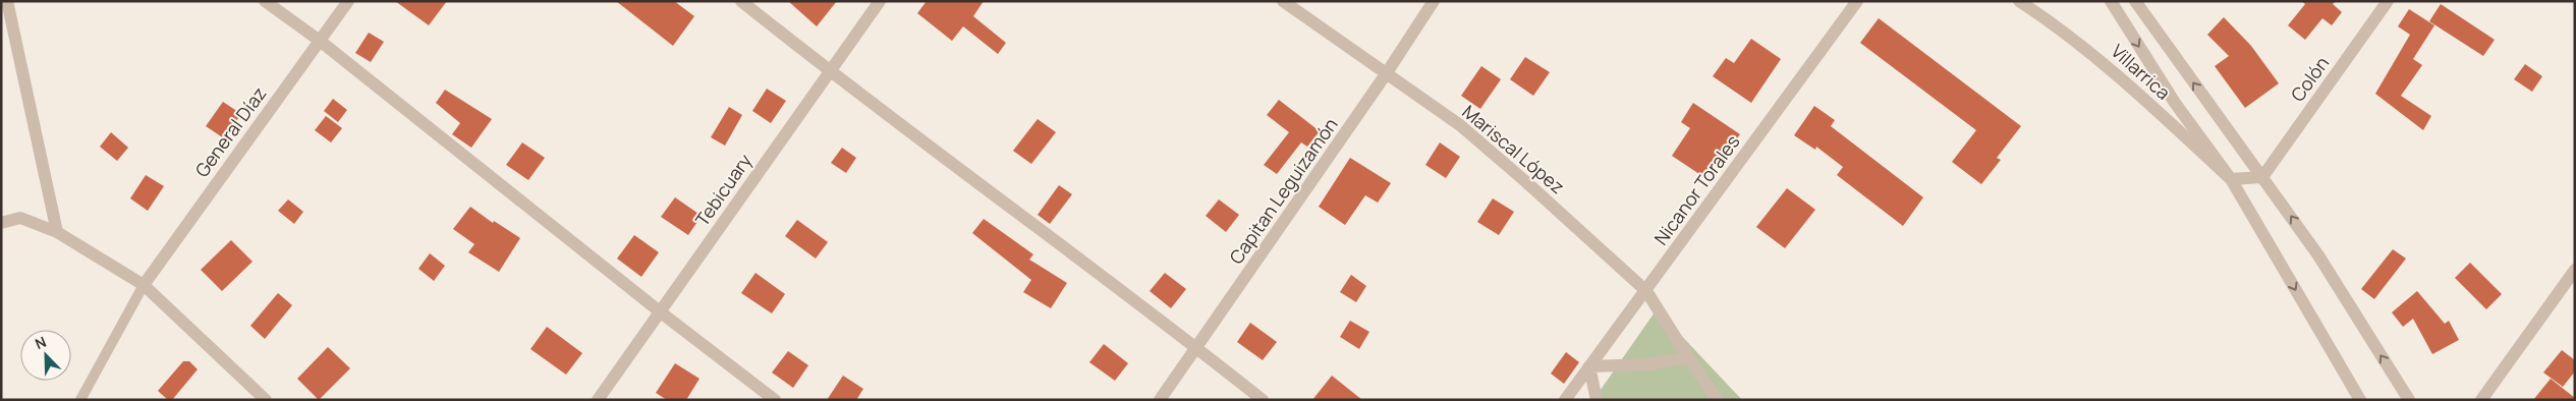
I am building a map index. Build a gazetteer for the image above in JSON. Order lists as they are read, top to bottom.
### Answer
{
  "streets": {
    "street": [
      "Villarrica",
      "Colón",
      "General Díaz",
      "Mariscal López",
      "Tebicuary",
      "Nicanor Torales",
      "Capitan Leguizamón"
    ]
  },
  "crossings": [
    ["Villarrica", "Colón"],
    ["Mariscal López", "Nicanor Torales"],
    ["Mariscal López", "Capitan Leguizamón"]
  ],
  "north": "top left"
}
